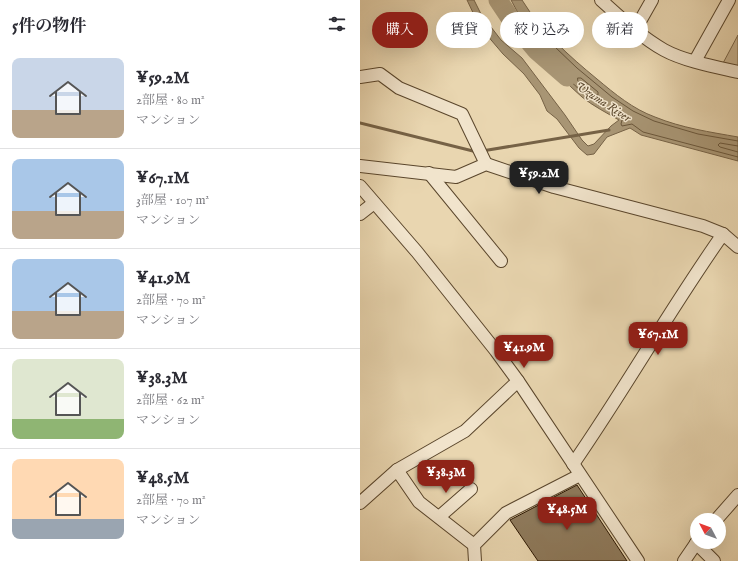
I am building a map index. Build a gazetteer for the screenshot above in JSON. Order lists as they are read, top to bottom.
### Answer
{
  "water": ["Uzuma River"],
  "north": "top left",
  "page": {
    "heading": "5件の物件",
    "chip": [
      "購入",
      "賃貸",
      "絞り込み",
      "新着"
    ],
    "list": [
      {
        "name": "¥59.2M",
        "note": "2部屋 · 80 m² · マンション"
      },
      {
        "name": "¥67.1M",
        "note": "3部屋 · 107 m² · マンション"
      },
      {
        "name": "¥41.9M",
        "note": "2部屋 · 70 m² · マンション"
      },
      {
        "name": "¥38.3M",
        "note": "2部屋 · 62 m² · マンション"
      },
      {
        "name": "¥48.5M",
        "note": "2部屋 · 70 m² · マンション"
      }
    ],
    "price": [
      "¥59.2M",
      "¥67.1M",
      "¥41.9M",
      "¥38.3M",
      "¥48.5M"
    ]
  }
}
